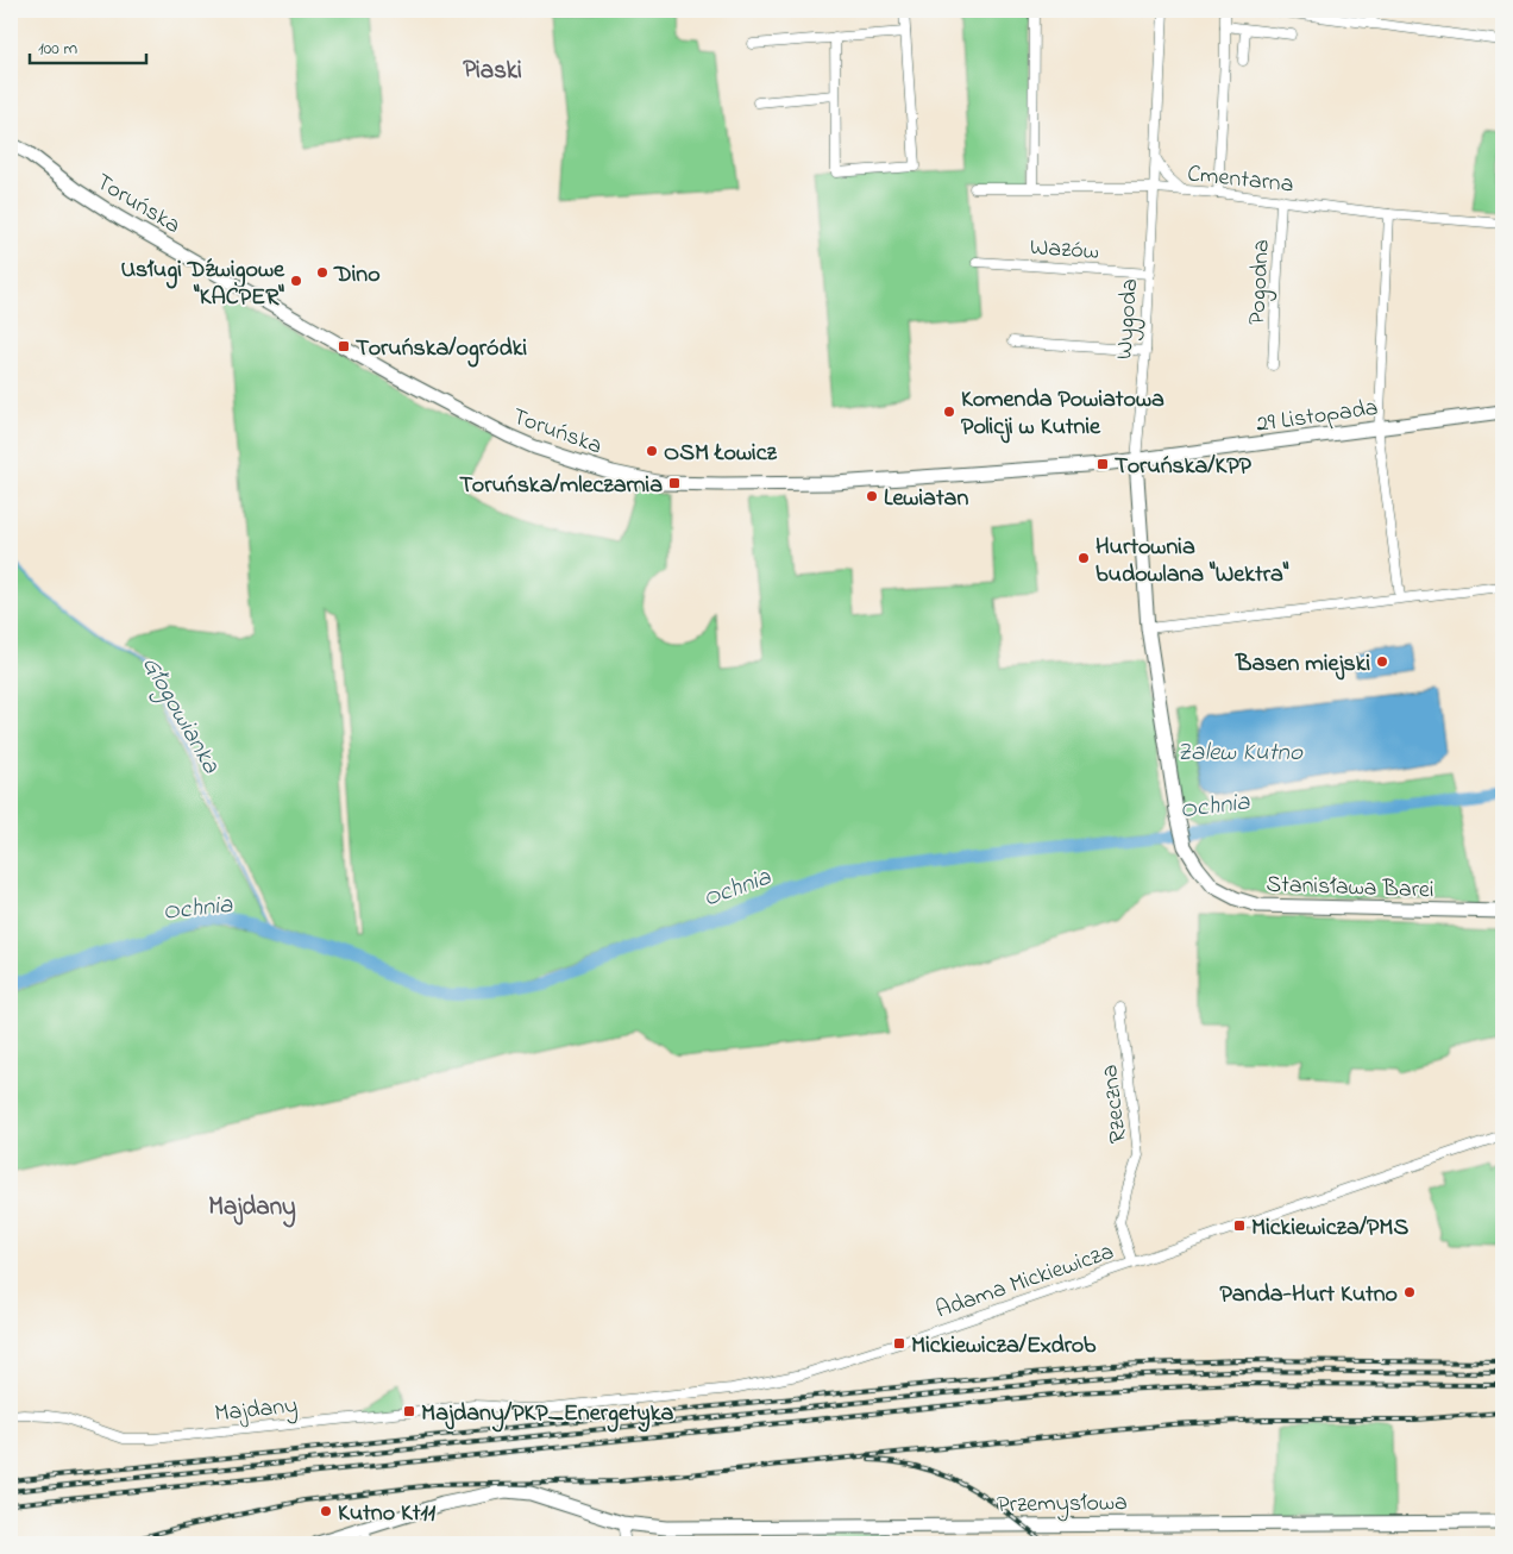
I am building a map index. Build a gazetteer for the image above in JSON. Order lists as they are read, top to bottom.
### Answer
{
  "streets": {
    "street": [
      "Cmentarna",
      "Toruńska",
      "Wazów",
      "Pogodna",
      "Wygoda",
      "29 Listopada",
      "Stanisława Barei",
      "Rzeczna",
      "Adama Mickiewicza",
      "Majdany",
      "Przemysłowa"
    ]
  },
  "crossings": [
    ["Cmentarna", "Pogodna"],
    ["Cmentarna", "Wygoda"],
    ["Toruńska", "Wygoda"],
    ["Toruńska", "29 Listopada"],
    ["Wazów", "Wygoda"],
    ["Wygoda", "29 Listopada"],
    ["Wygoda", "Stanisława Barei"],
    ["Rzeczna", "Adama Mickiewicza"],
    ["Adama Mickiewicza", "Majdany"]
  ],
  "districts": ["Piaski", "Majdany"],
  "water": ["Głogowianka", "Zalew Kutno", "Ochnia"],
  "places": {
    "other": [
      "Dino",
      "Usługi Dźwigowe \"KACPER\"",
      "Komenda Powiatowa Policji w Kutnie",
      "OSM Łowicz",
      "Lewiatan",
      "Hurtownia budowlana \"Wektra\"",
      "Basen miejski",
      "Panda-Hurt Kutno",
      "Kutno Kt11"
    ],
    "transit": [
      "Toruńska/ogródki",
      "Toruńska/KPP",
      "Toruńska/mleczarnia",
      "Mickiewicza/PMS",
      "Mickiewicza/Exdrob",
      "Majdany/PKP_Energetyka"
    ]
  },
  "scale_bar": "100 m"
}
